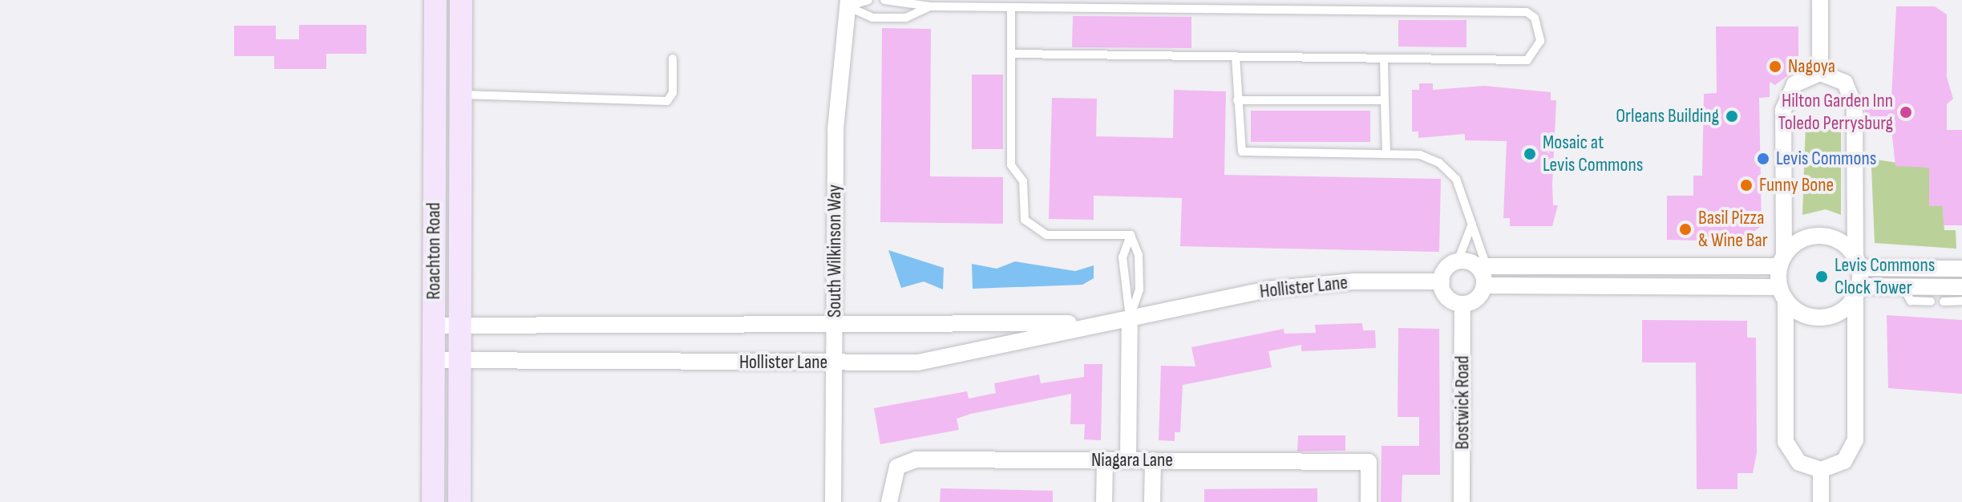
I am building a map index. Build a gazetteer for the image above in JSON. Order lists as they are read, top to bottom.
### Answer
{
  "streets": {
    "street": [
      "Roachton Road",
      "South Wilkinson Way",
      "Hollister Lane",
      "Bostwick Road",
      "Niagara Lane"
    ]
  },
  "crossings": [
    ["Roachton Road", "Hollister Lane"],
    ["South Wilkinson Way", "Hollister Lane"],
    ["Hollister Lane", "Bostwick Road"]
  ],
  "places": [
    "Nagoya",
    "Hilton Garden Inn Toledo Perrysburg",
    "Orleans Building",
    "Mosaic at Levis Commons",
    "Levis Commons",
    "Funny Bone",
    "Basil Pizza & Wine Bar",
    "Levis Commons Clock Tower"
  ]
}
